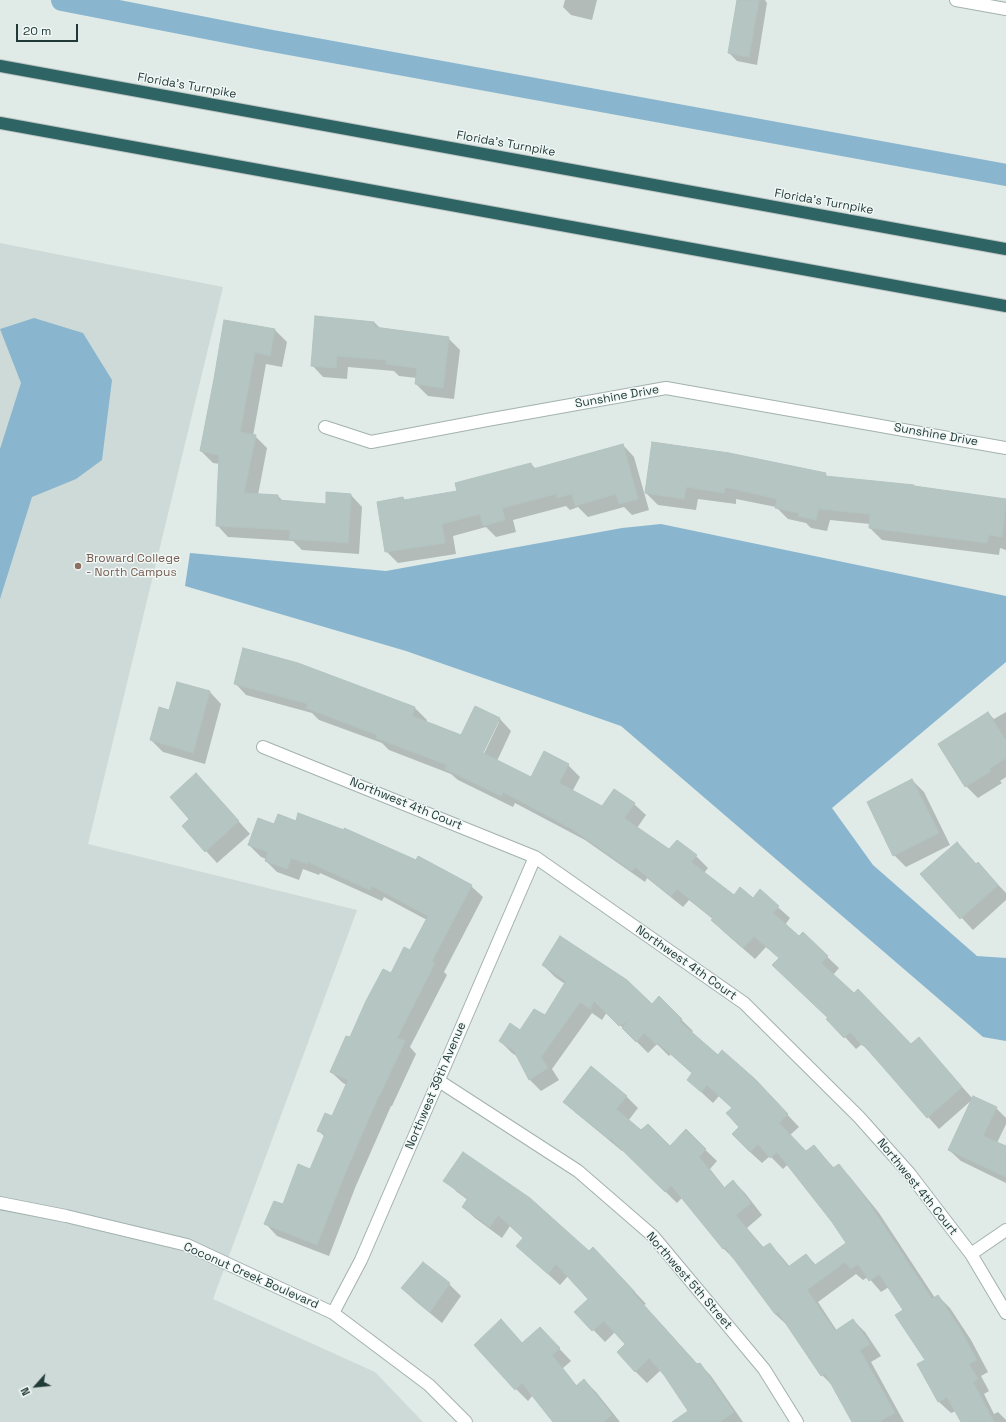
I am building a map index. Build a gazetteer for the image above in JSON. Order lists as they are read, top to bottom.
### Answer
{
  "streets": {
    "highway": ["Florida's Turnpike"],
    "street": [
      "Sunshine Drive",
      "Northwest 4th Court",
      "Northwest 39th Avenue",
      "Coconut Creek Boulevard",
      "Northwest 5th Street"
    ]
  },
  "crossings": [
    ["Northwest 4th Court", "Northwest 39th Avenue"],
    ["Northwest 39th Avenue", "Coconut Creek Boulevard"],
    ["Northwest 39th Avenue", "Northwest 5th Street"]
  ],
  "places": ["Broward College - North Campus"],
  "scale_bar": "20 m",
  "north": "bottom left"
}
